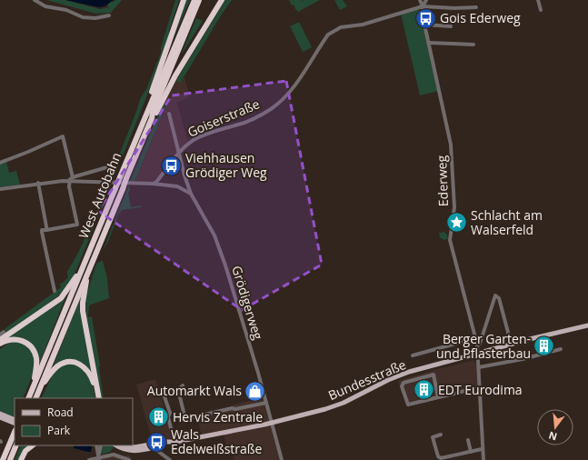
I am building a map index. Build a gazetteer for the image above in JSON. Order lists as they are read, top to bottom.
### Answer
{
  "streets": {
    "highway": ["West Autobahn"],
    "main road": ["Bundesstraße"],
    "street": ["Goiserstraße", "Ederweg", "Grödigerweg"]
  },
  "crossings": [
    ["Goiserstraße", "Ederweg"],
    ["Goiserstraße", "Grödigerweg"],
    ["Ederweg", "Bundesstraße"],
    ["Grödigerweg", "Bundesstraße"]
  ],
  "places": {
    "bus stop": ["Gois Ederweg", "Viehhausen Grödiger Weg", "Wals Edelweißstraße"],
    "place": ["Schlacht am Walserfeld"],
    "building": ["Berger Garten- und Pflasterbau", "EDT Eurodima", "Hervis Zentrale"],
    "shop": ["Automarkt Wals"]
  },
  "legend": ["Road", "Park"],
  "north": "bottom"
}
